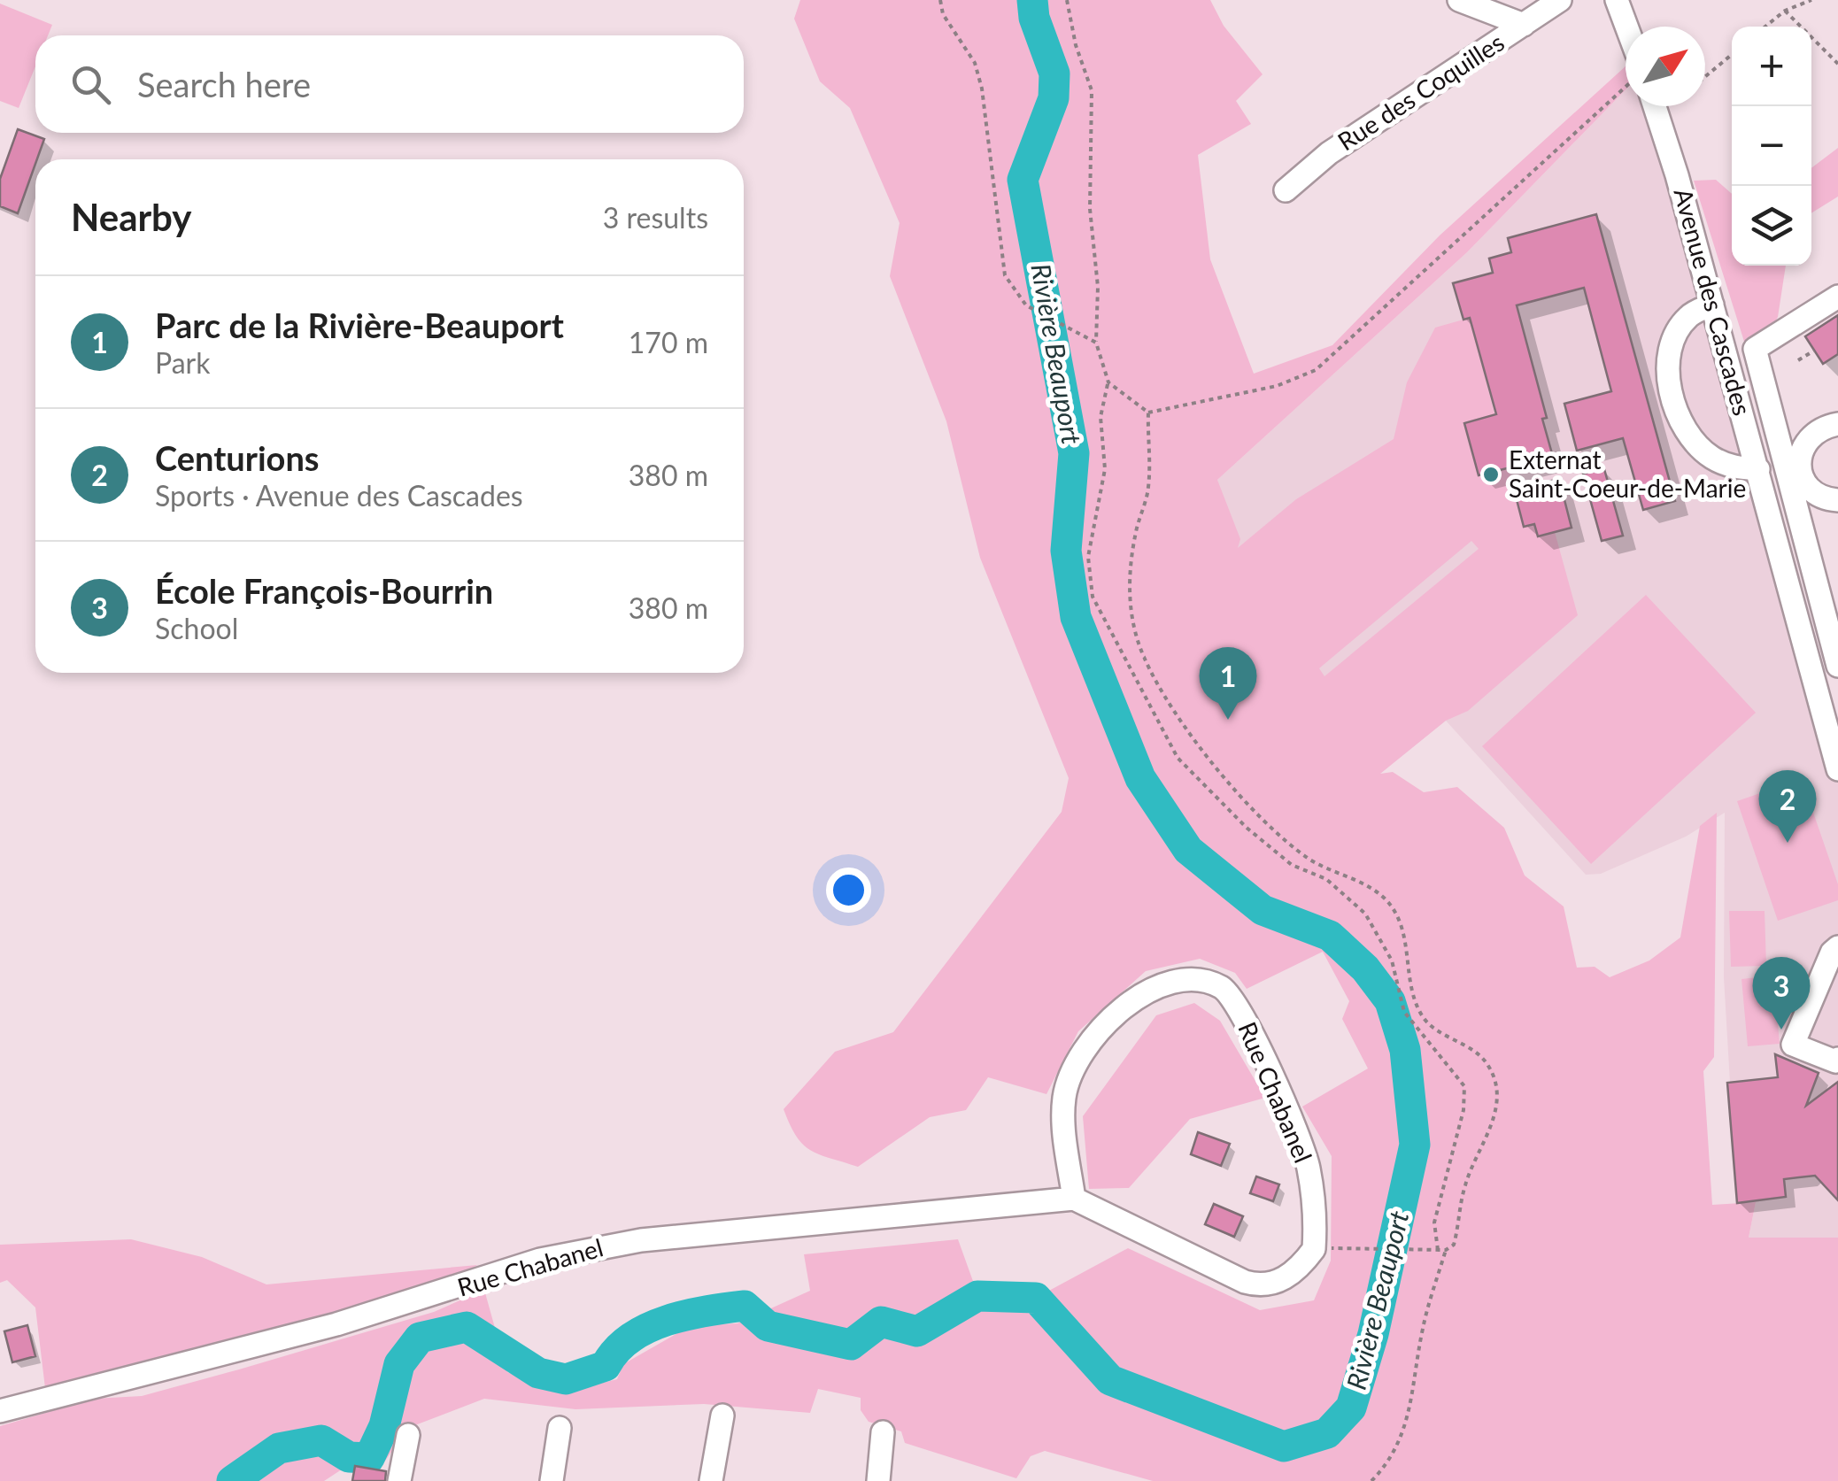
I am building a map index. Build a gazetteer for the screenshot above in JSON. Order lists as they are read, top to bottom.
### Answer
{
  "streets": {
    "street": ["Rue des Coquilles", "Avenue des Cascades", "Rue Chabanel"]
  },
  "water": ["Rivière Beauport"],
  "places": ["Externat Saint-Coeur-de-Marie"],
  "north": "top right",
  "page": {
    "map_buttons": ["+", "−"],
    "search": "Search here",
    "heading": ["Nearby", "3 results"],
    "list": [
      {
        "mark": "1",
        "name": "Parc de la Rivière-Beauport",
        "note": "Park",
        "value": "170 m"
      },
      {
        "mark": "2",
        "name": "Centurions",
        "note": "Sports · Avenue des Cascades",
        "value": "380 m"
      },
      {
        "mark": "3",
        "name": "École François-Bourrin",
        "note": "School",
        "value": "380 m"
      }
    ],
    "pins": ["1", "2", "3"]
  }
}
